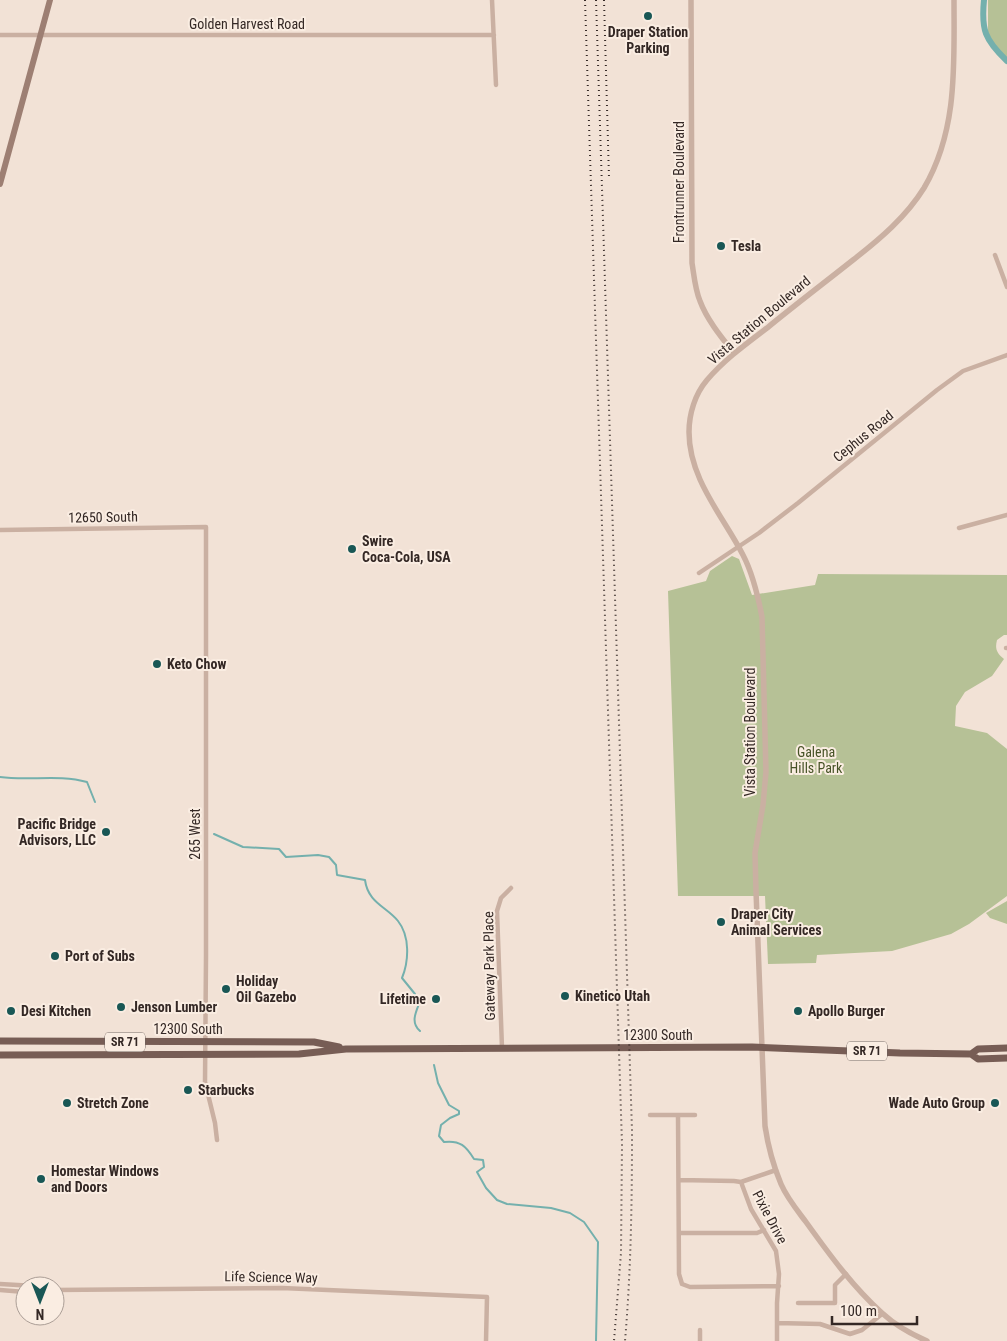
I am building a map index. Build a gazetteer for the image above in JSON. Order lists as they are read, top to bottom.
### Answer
{
  "streets": {
    "main road": ["12300 South", "SR 71"],
    "street": [
      "Golden Harvest Road",
      "Frontrunner Boulevard",
      "Vista Station Boulevard",
      "Cephus Road",
      "12650 South",
      "265 West",
      "Gateway Park Place",
      "Pixie Drive",
      "Life Science Way"
    ]
  },
  "crossings": [
    ["Frontrunner Boulevard", "Vista Station Boulevard"],
    ["Vista Station Boulevard", "Cephus Road"],
    ["Vista Station Boulevard", "12300 South"],
    ["12650 South", "265 West"],
    ["265 West", "12300 South"],
    ["Gateway Park Place", "12300 South"]
  ],
  "parks": ["Galena Hills Park"],
  "places": [
    "Draper Station Parking",
    "Tesla",
    "Swire Coca-Cola, USA",
    "Keto Chow",
    "Pacific Bridge Advisors, LLC",
    "Draper City Animal Services",
    "Port of Subs",
    "Holiday Oil Gazebo",
    "Kinetico Utah",
    "Lifetime",
    "Jenson Lumber",
    "Desi Kitchen",
    "Apollo Burger",
    "Starbucks",
    "Stretch Zone",
    "Wade Auto Group",
    "Homestar Windows and Doors"
  ],
  "scale_bar": "100 m",
  "north": "bottom"
}
